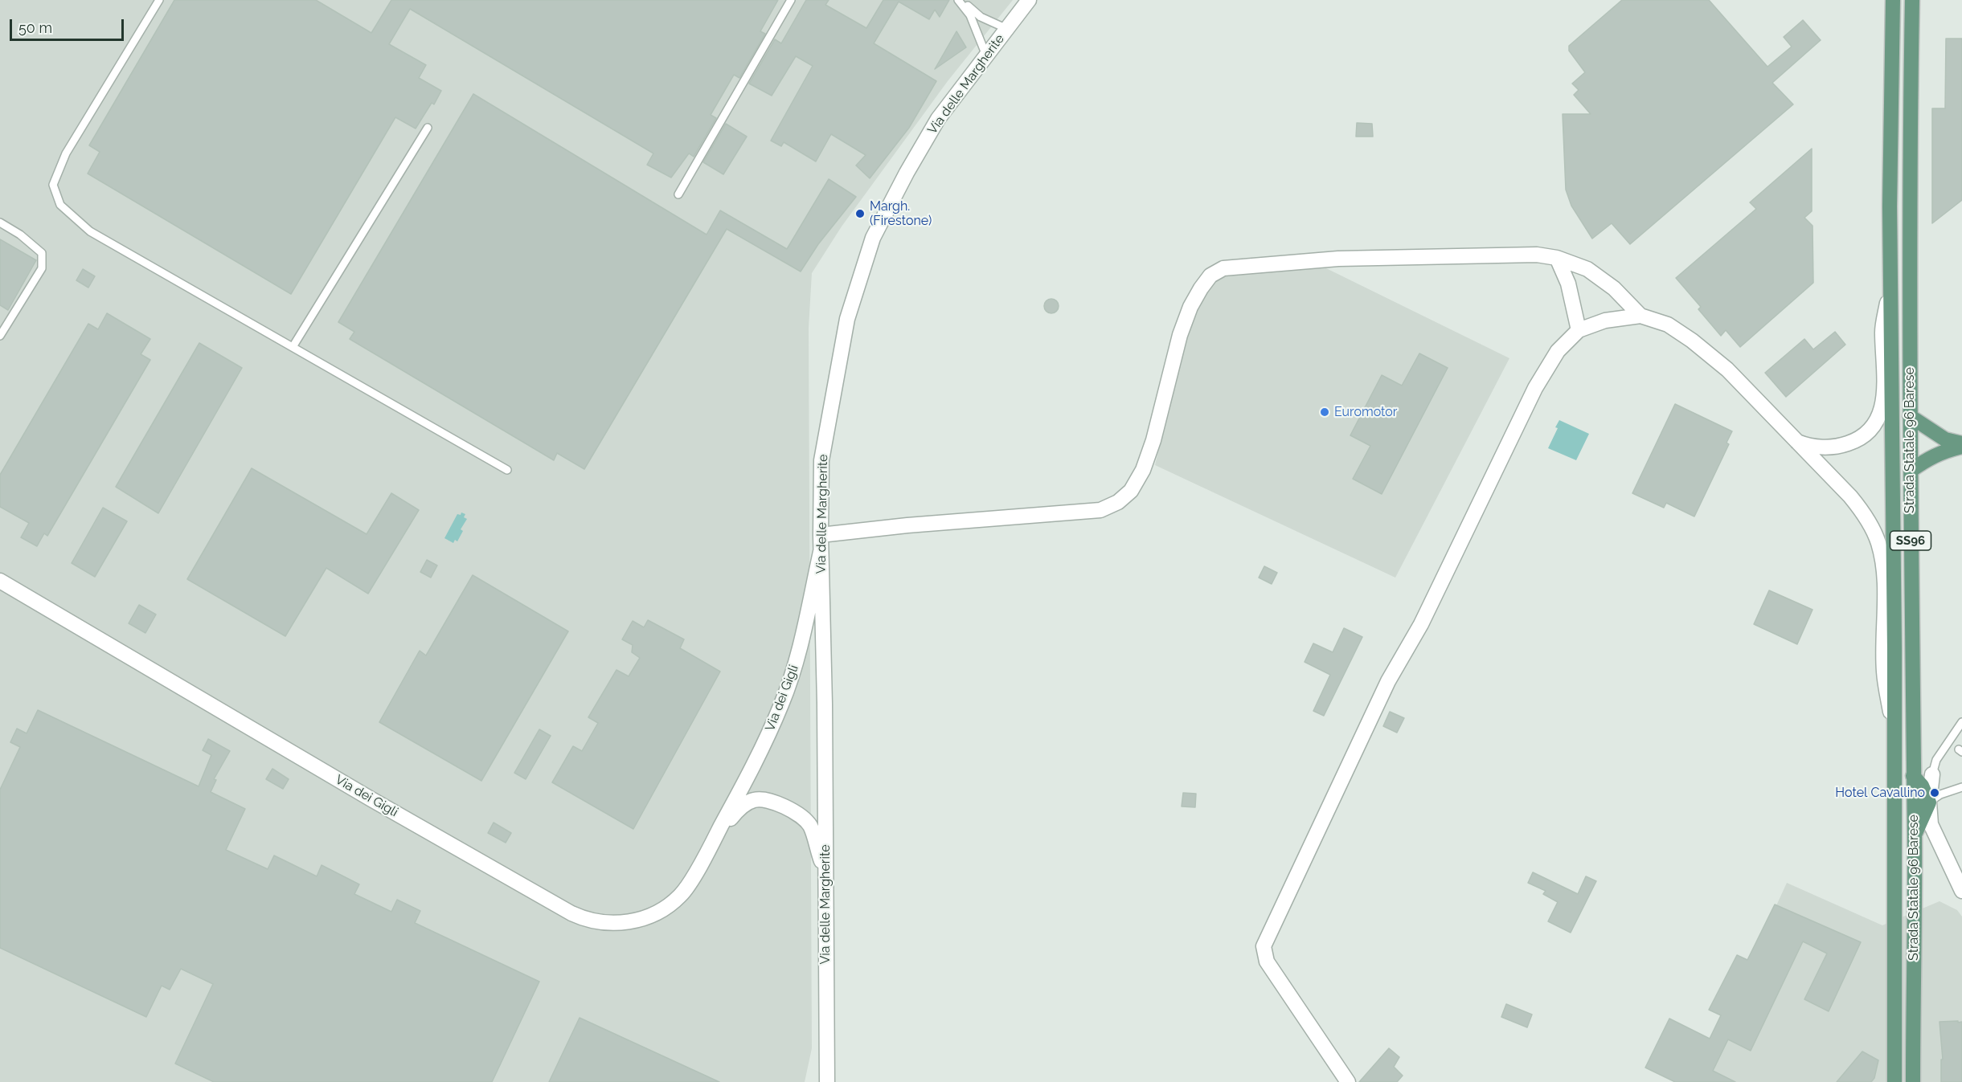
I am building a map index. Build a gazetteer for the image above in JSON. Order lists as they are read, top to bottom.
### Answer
{
  "streets": {
    "main road": ["Strada Statale 96 Barese", "SS96"],
    "street": ["Via delle Margherite", "Via dei Gigli"]
  },
  "crossings": [
    ["Via delle Margherite", "Via dei Gigli"]
  ],
  "places": ["Margh. (Firestone)", "Euromotor", "Hotel Cavallino"],
  "scale_bar": "50 m"
}
